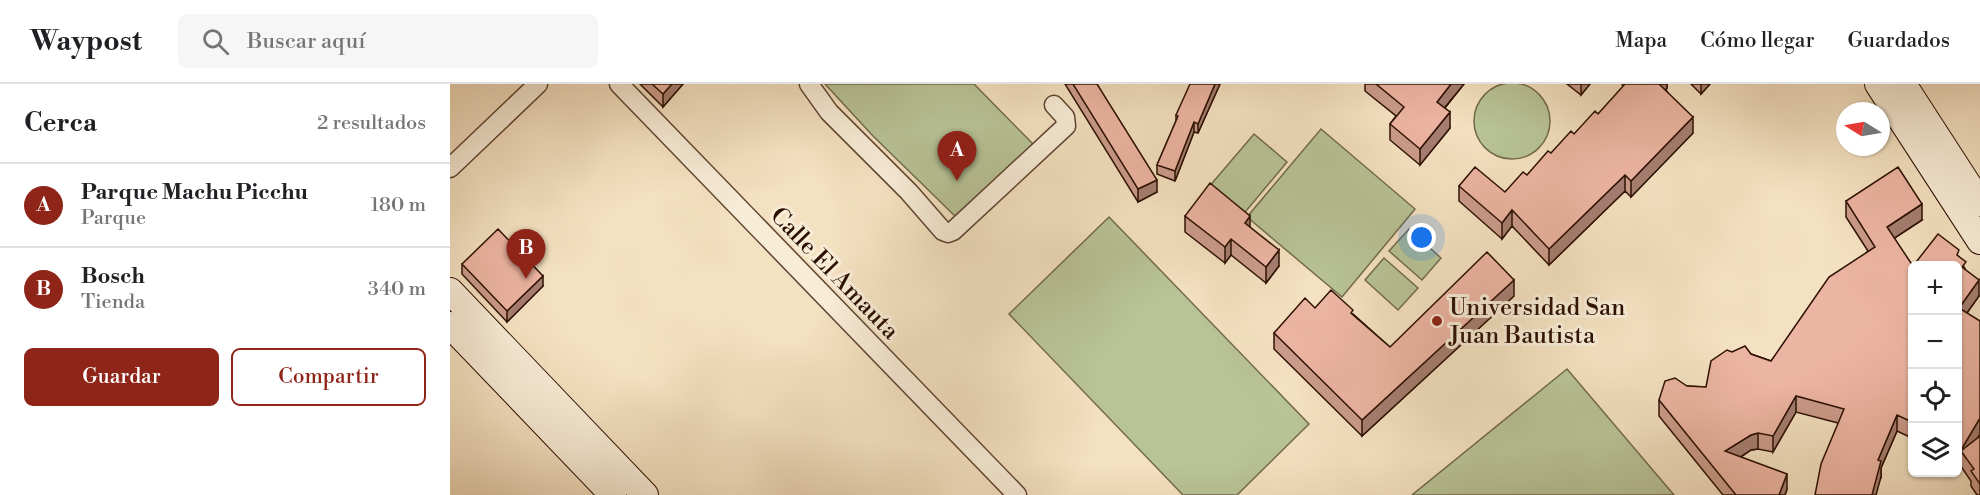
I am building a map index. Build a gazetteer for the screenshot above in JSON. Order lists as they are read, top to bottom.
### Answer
{
  "streets": {
    "street": ["Calle El Amauta"]
  },
  "places": ["Universidad San Juan Bautista"],
  "north": "left",
  "page": {
    "header": "Waypost",
    "search": "Buscar aquí",
    "nav": ["Mapa", "Cómo llegar", "Guardados"],
    "heading": ["Cerca", "2 resultados"],
    "pins": ["A", "B"],
    "list": [
      {
        "mark": "A",
        "name": "Parque Machu Picchu",
        "note": "Parque",
        "value": "180 m"
      },
      {
        "mark": "B",
        "name": "Bosch",
        "note": "Tienda",
        "value": "340 m"
      }
    ],
    "map_buttons": ["+", "−"],
    "buttons": ["Guardar", "Compartir"]
  }
}
